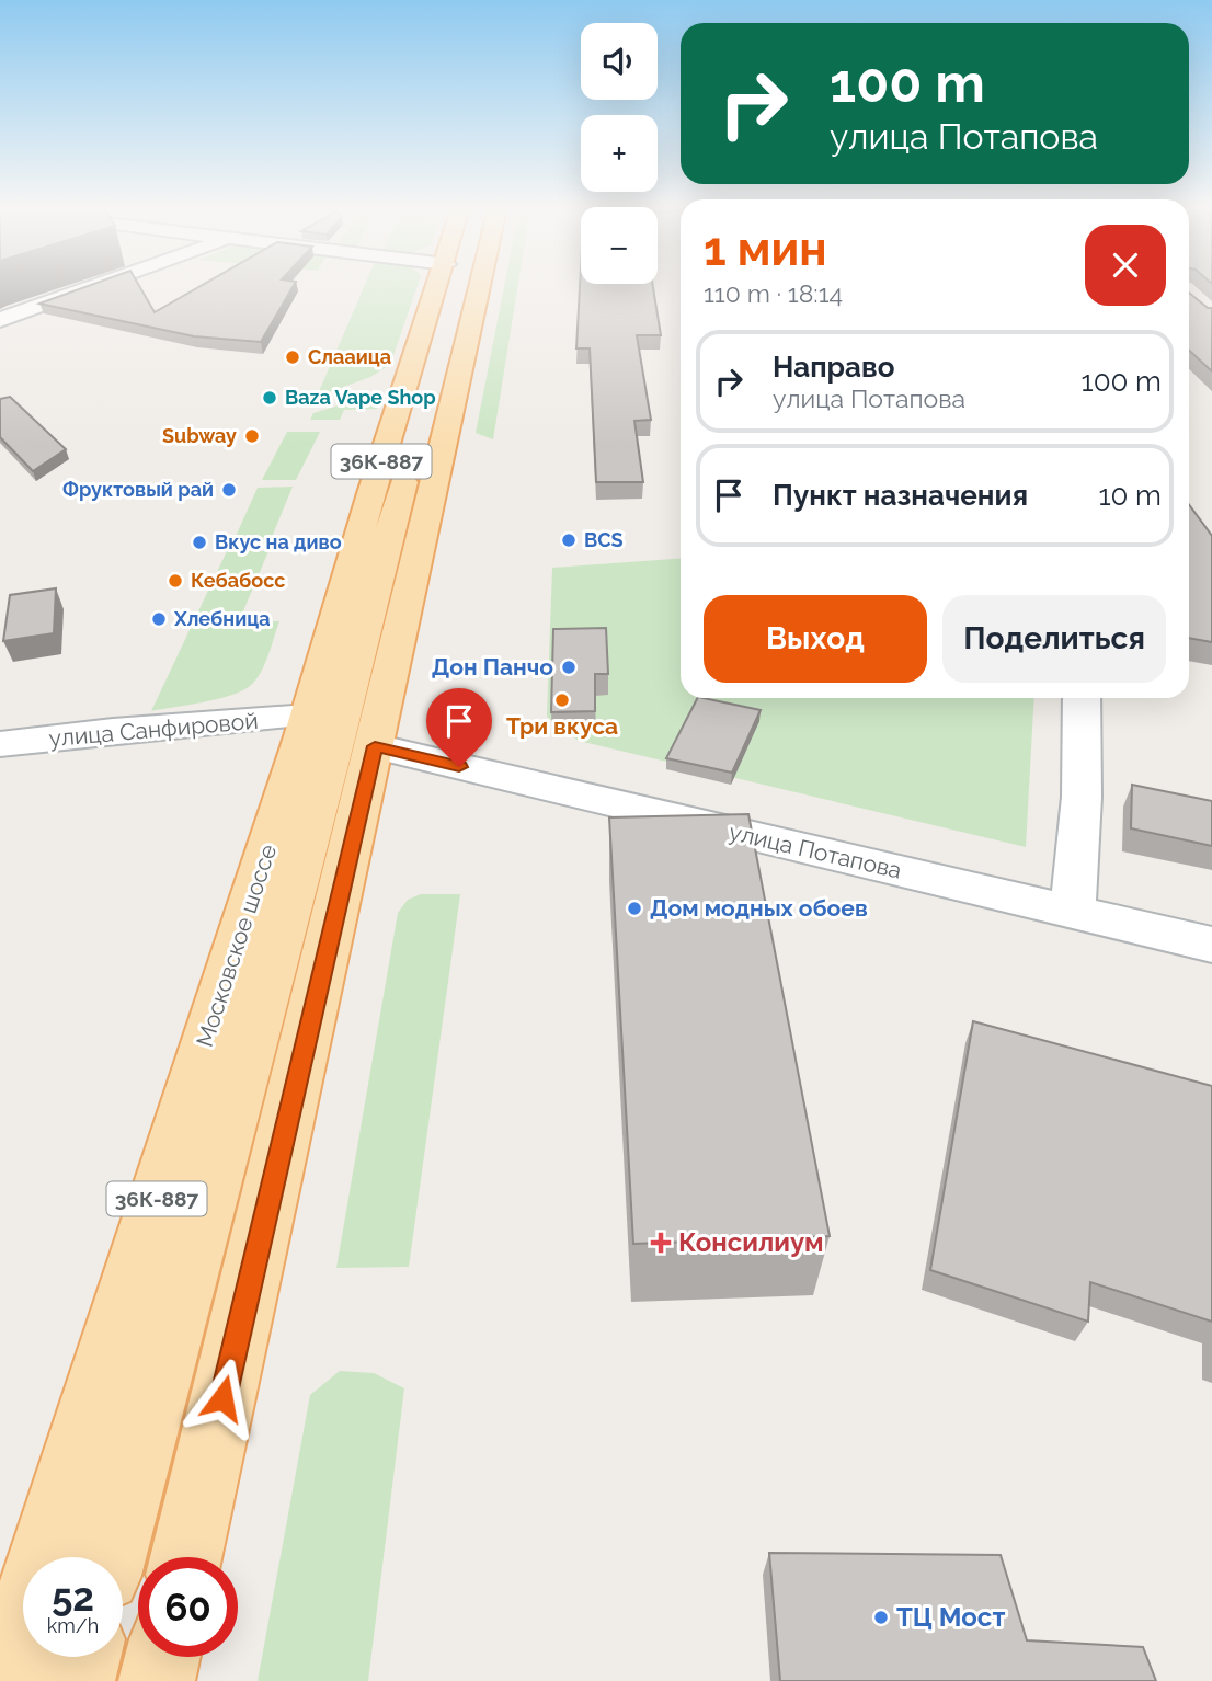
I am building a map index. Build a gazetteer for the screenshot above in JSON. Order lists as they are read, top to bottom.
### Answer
{
  "streets": {
    "main road": ["36К-887", "Московское шоссе"],
    "street": ["улица Санфировой", "улица Потапова"]
  },
  "crossings": [
    ["улица Санфировой", "улица Потапова"],
    ["улица Санфировой", "Московское шоссе"],
    ["улица Потапова", "Московское шоссе"]
  ],
  "places": {
    "other": [
      "Слааица",
      "Baza Vape Shop",
      "Subway",
      "Фруктовый рай",
      "BCS",
      "Вкус на диво",
      "Кебабосс",
      "Хлебница",
      "Дон Панчо",
      "Три вкуса",
      "Дом модных обоев",
      "ТЦ Мост"
    ],
    "health": ["Консилиум"]
  },
  "page": {
    "map_buttons": ["+", "−"],
    "turn": ["100 m", "улица Потапова"],
    "heading": ["1 мин", "110 m · 18:14"],
    "list": [
      {
        "name": "Направо",
        "note": "улица Потапова",
        "value": "100 m"
      },
      {
        "name": "Пункт назначения",
        "value": "10 m"
      }
    ],
    "buttons": ["Выход", "Поделиться"],
    "speed": "52 km/h",
    "limit": "60"
  }
}
